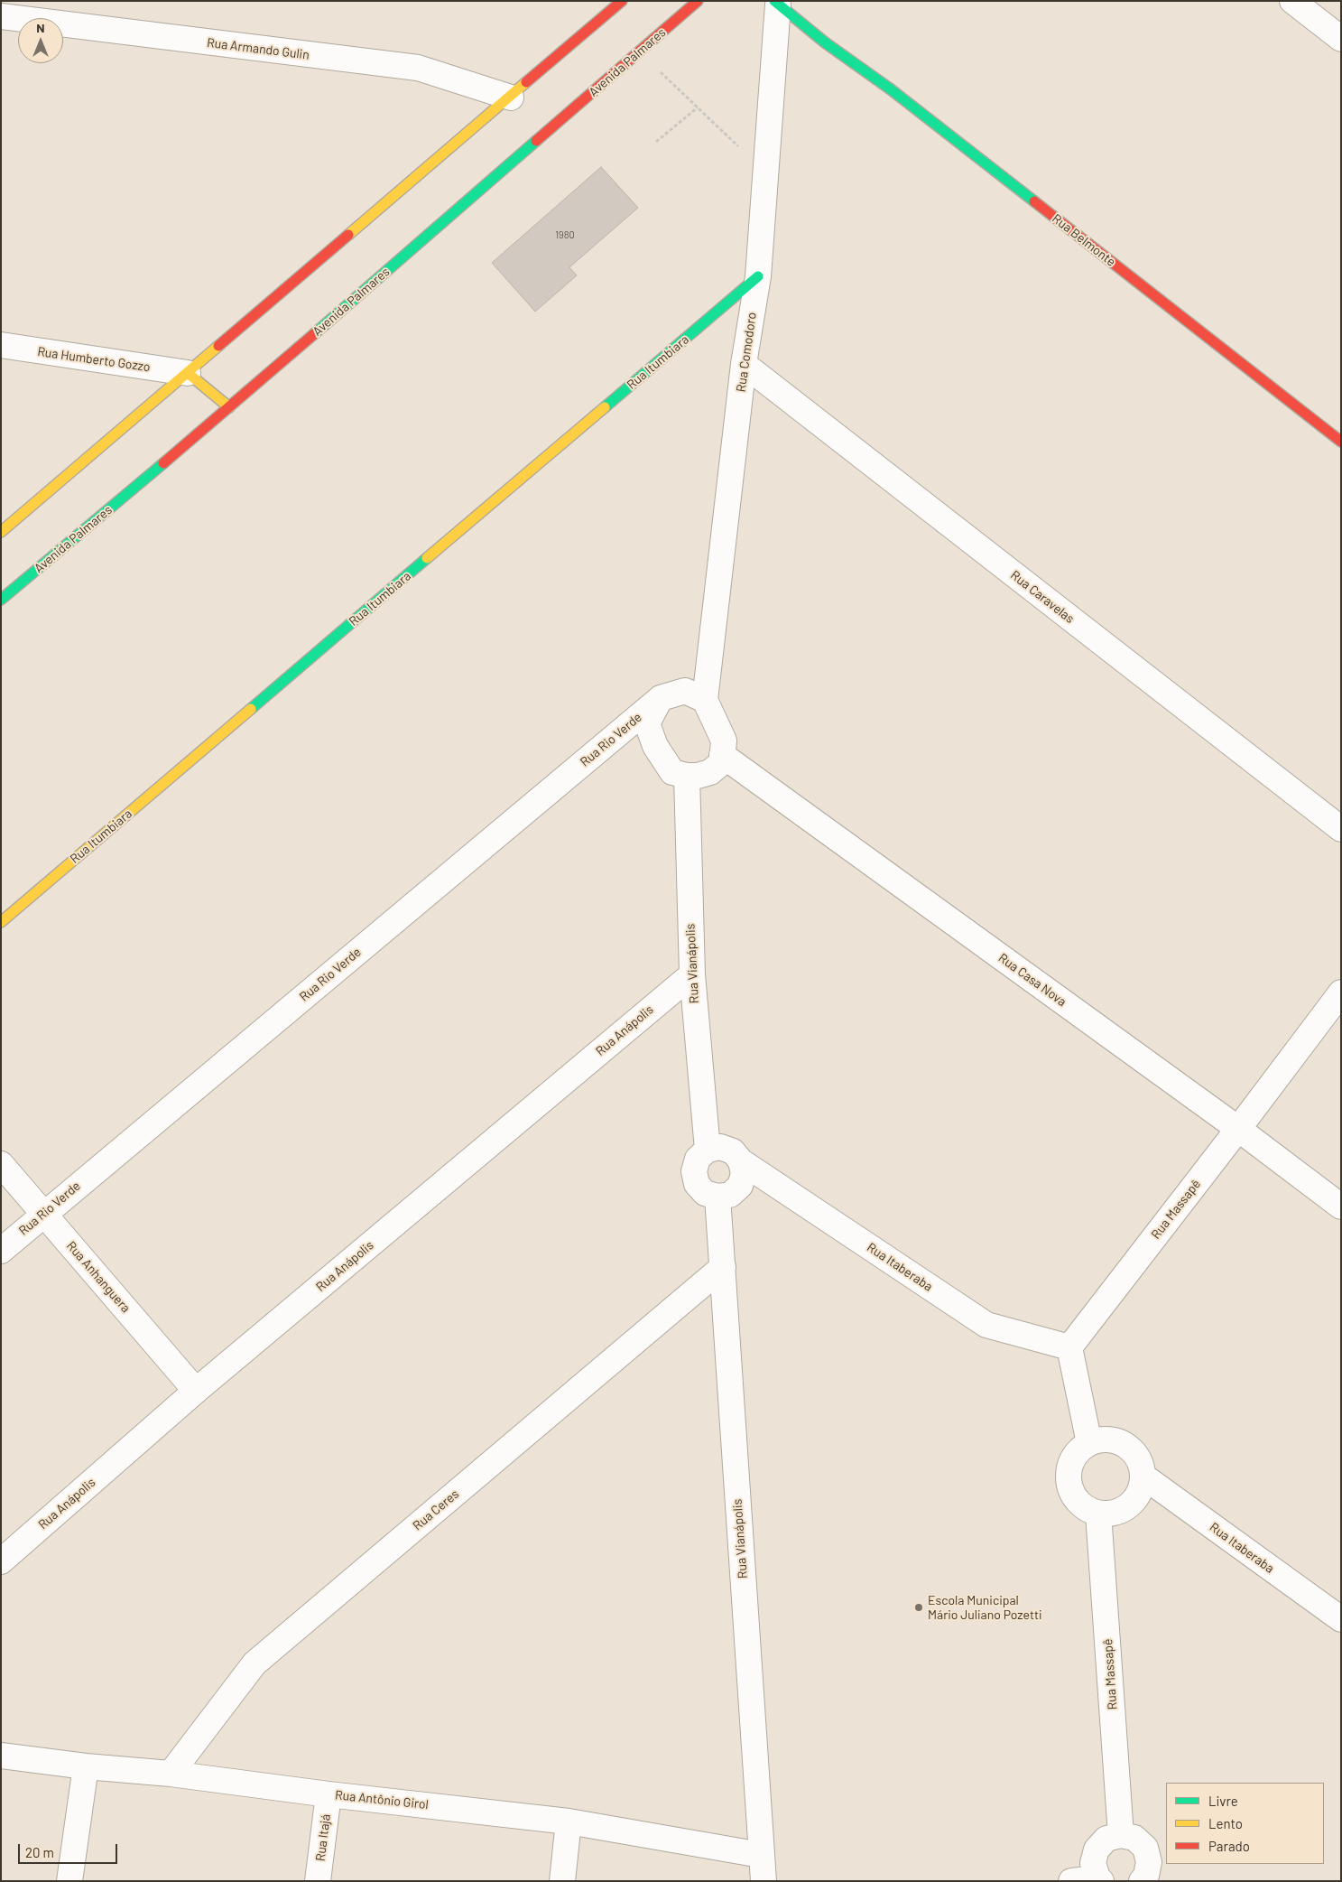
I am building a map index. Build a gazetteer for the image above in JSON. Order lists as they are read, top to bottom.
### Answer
{
  "streets": {
    "main road": ["Avenida Palmares", "Rua Belmonte", "Rua Itumbiara"],
    "street": [
      "Rua Armando Gulin",
      "Rua Comodoro",
      "Rua Humberto Gozzo",
      "Rua Caravelas",
      "Rua Rio Verde",
      "Rua Vianápolis",
      "Rua Casa Nova",
      "Rua Anápolis",
      "Rua Massapê",
      "Rua Itaberaba",
      "Rua Anhanguera",
      "Rua Ceres",
      "Rua Antônio Girol",
      "Rua Itajá"
    ]
  },
  "crossings": [
    ["Rua Belmonte", "Rua Comodoro"],
    ["Rua Comodoro", "Rua Itumbiara"],
    ["Rua Comodoro", "Rua Caravelas"],
    ["Rua Comodoro", "Rua Rio Verde"],
    ["Rua Comodoro", "Rua Vianápolis"],
    ["Rua Comodoro", "Rua Casa Nova"],
    ["Rua Rio Verde", "Rua Vianápolis"],
    ["Rua Rio Verde", "Rua Casa Nova"],
    ["Rua Rio Verde", "Rua Anhanguera"],
    ["Rua Vianápolis", "Rua Casa Nova"],
    ["Rua Vianápolis", "Rua Anápolis"],
    ["Rua Vianápolis", "Rua Itaberaba"],
    ["Rua Vianápolis", "Rua Ceres"],
    ["Rua Vianápolis", "Rua Antônio Girol"],
    ["Rua Casa Nova", "Rua Massapê"],
    ["Rua Anápolis", "Rua Anhanguera"],
    ["Rua Massapê", "Rua Itaberaba"],
    ["Rua Ceres", "Rua Antônio Girol"],
    ["Rua Antônio Girol", "Rua Itajá"]
  ],
  "places": ["Escola Municipal Mário Juliano Pozetti"],
  "house_numbers": ["1980"],
  "legend": ["Livre", "Lento", "Parado"],
  "scale_bar": "20 m",
  "north": "top"
}
